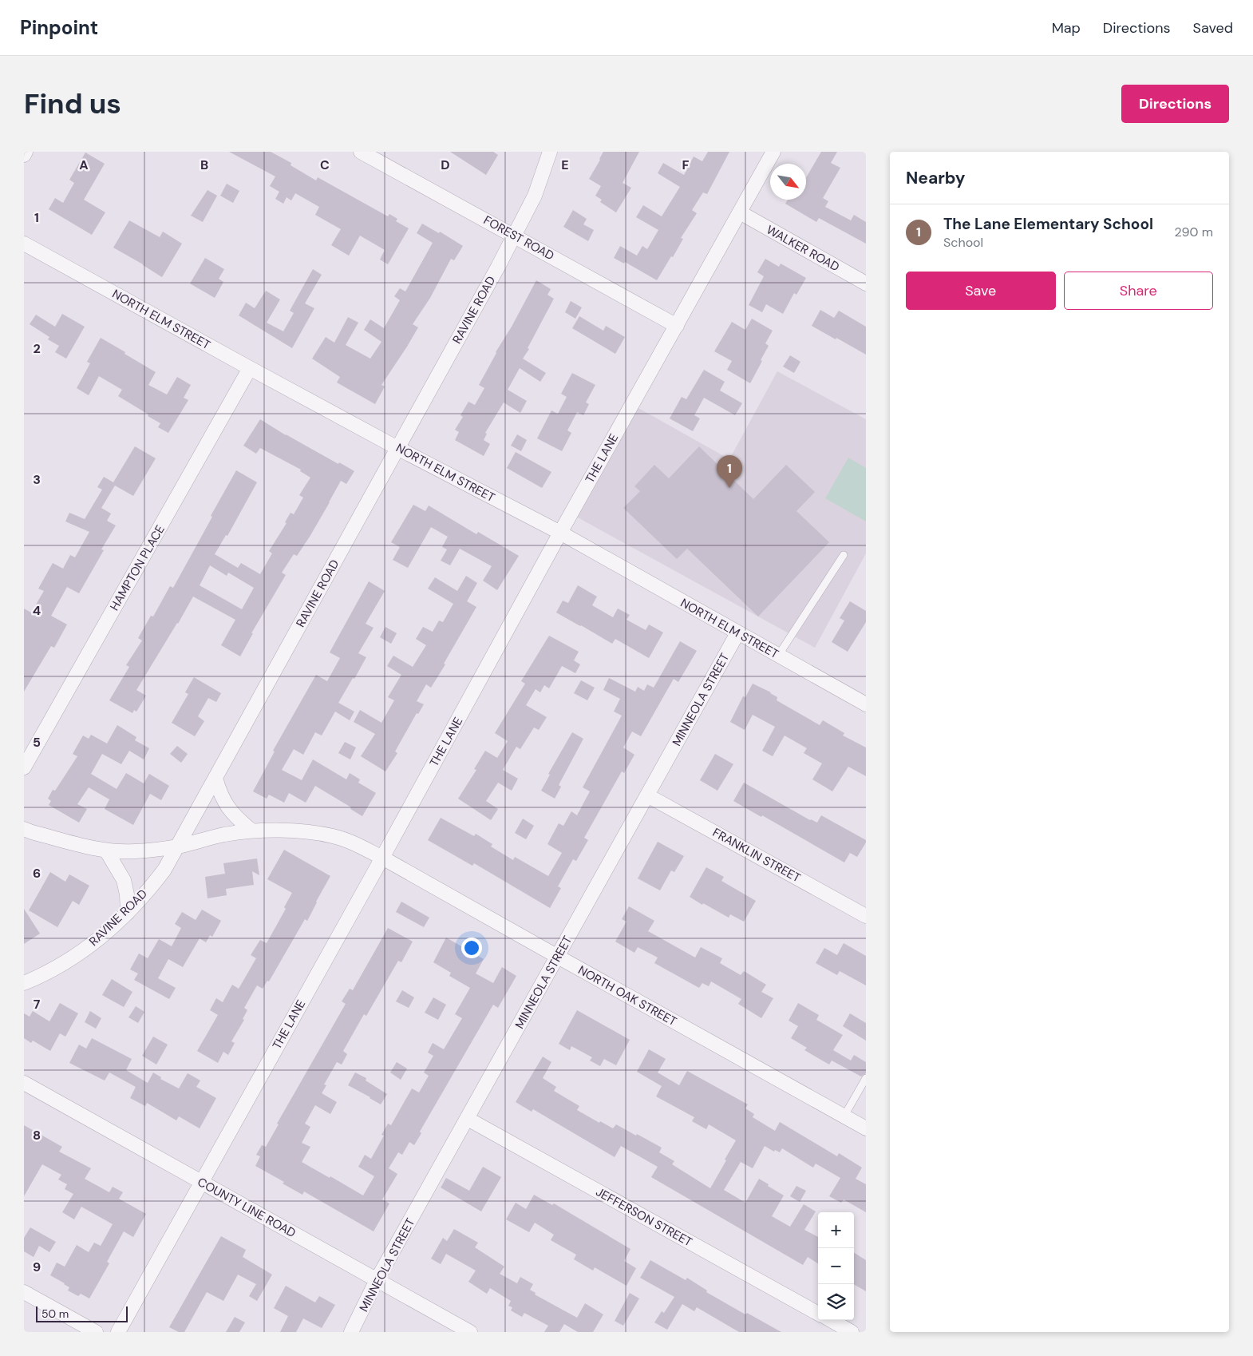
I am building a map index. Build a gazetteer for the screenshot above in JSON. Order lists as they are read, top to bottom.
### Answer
{
  "streets": {
    "street": [
      "FOREST ROAD",
      "WALKER ROAD",
      "RAVINE ROAD",
      "NORTH ELM STREET",
      "THE LANE",
      "HAMPTON PLACE",
      "MINNEOLA STREET",
      "FRANKLIN STREET",
      "NORTH OAK STREET",
      "COUNTY LINE ROAD",
      "JEFFERSON STREET"
    ]
  },
  "crossings": [
    ["FOREST ROAD", "RAVINE ROAD"],
    ["FOREST ROAD", "THE LANE"],
    ["WALKER ROAD", "THE LANE"],
    ["RAVINE ROAD", "NORTH ELM STREET"],
    ["RAVINE ROAD", "NORTH OAK STREET"],
    ["NORTH ELM STREET", "THE LANE"],
    ["NORTH ELM STREET", "HAMPTON PLACE"],
    ["NORTH ELM STREET", "MINNEOLA STREET"],
    ["THE LANE", "NORTH OAK STREET"],
    ["THE LANE", "COUNTY LINE ROAD"],
    ["MINNEOLA STREET", "FRANKLIN STREET"],
    ["MINNEOLA STREET", "NORTH OAK STREET"],
    ["MINNEOLA STREET", "COUNTY LINE ROAD"],
    ["MINNEOLA STREET", "JEFFERSON STREET"]
  ],
  "scale_bar": "50 m",
  "north": "bottom right",
  "page": {
    "header": "Pinpoint",
    "nav": ["Map", "Directions", "Saved"],
    "buttons": [
      "Directions",
      ["Save", "Share"]
    ],
    "title": "Find us",
    "heading": "Nearby",
    "list": [
      {
        "mark": "1",
        "name": "The Lane Elementary School",
        "note": "School",
        "value": "290 m"
      }
    ],
    "pins": "1",
    "map_buttons": ["+", "−"],
    "scale": "50 m"
  },
  "grid": {
    "columns": [
      "A",
      "B",
      "C",
      "D",
      "E",
      "F"
    ],
    "rows": [
      "1",
      "2",
      "3",
      "4",
      "5",
      "6",
      "7",
      "8",
      "9"
    ]
  }
}
